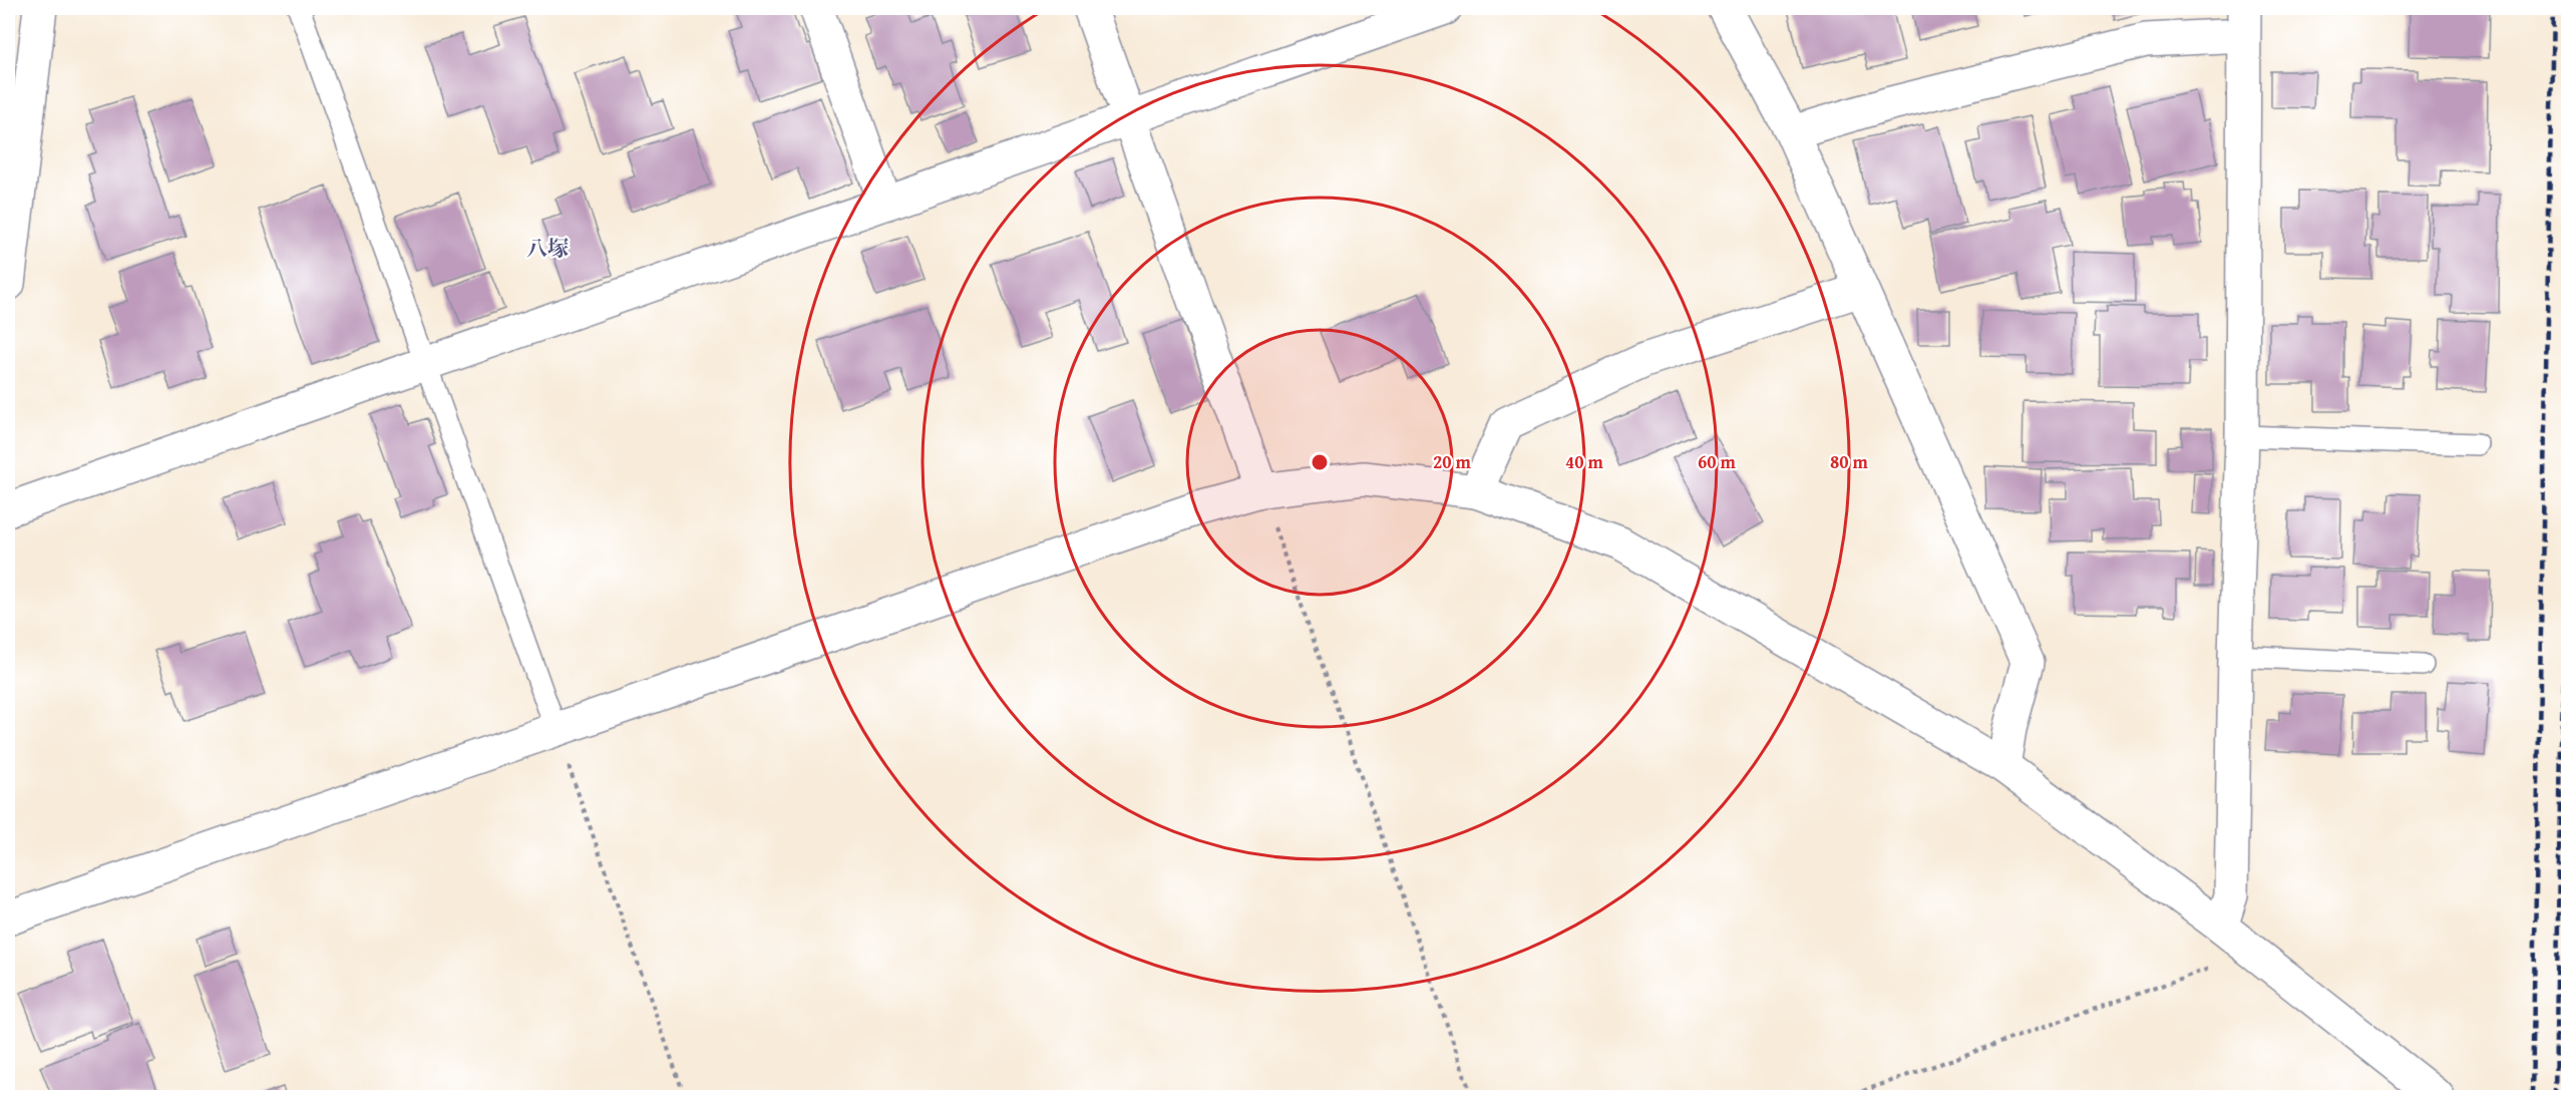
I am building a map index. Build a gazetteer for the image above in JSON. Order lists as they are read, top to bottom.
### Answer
{
  "districts": ["八塚"],
  "rings": [
    "20 m",
    "40 m",
    "60 m",
    "80 m"
  ]
}
